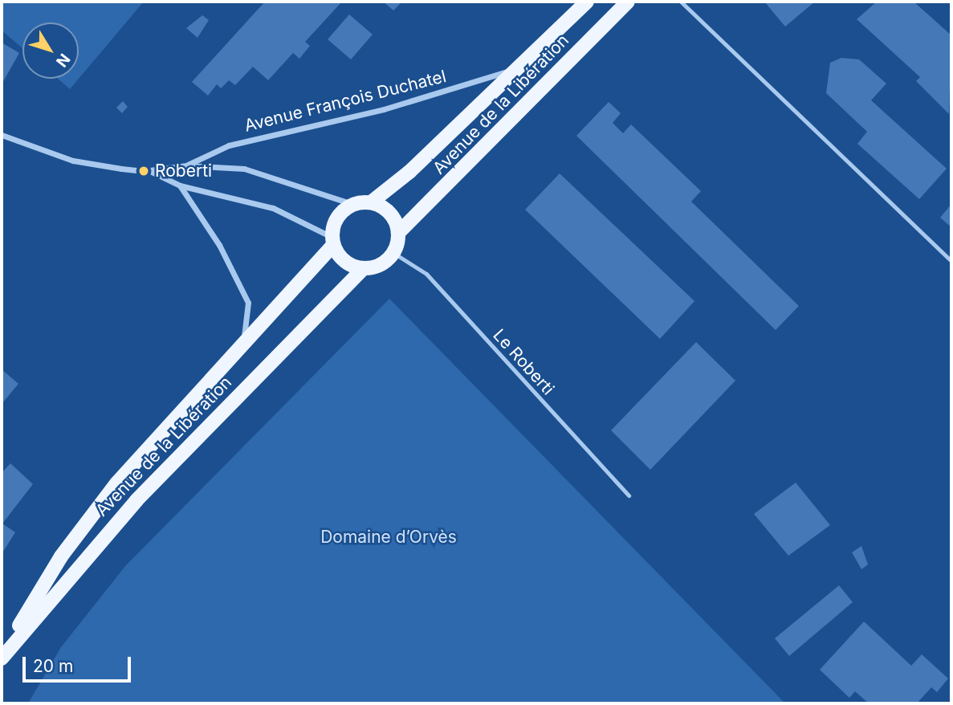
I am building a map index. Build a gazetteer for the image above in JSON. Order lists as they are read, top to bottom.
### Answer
{
  "streets": {
    "main road": ["Avenue de la Libération"],
    "street": ["Avenue François Duchatel"],
    "lane": ["Le Roberti"]
  },
  "crossings": [
    ["Avenue François Duchatel", "Avenue de la Libération"],
    ["Avenue François Duchatel", "Le Roberti"],
    ["Avenue de la Libération", "Le Roberti"]
  ],
  "parks": ["Domaine d’Orvès"],
  "places": ["Roberti"],
  "scale_bar": "20 m",
  "north": "bottom right"
}
